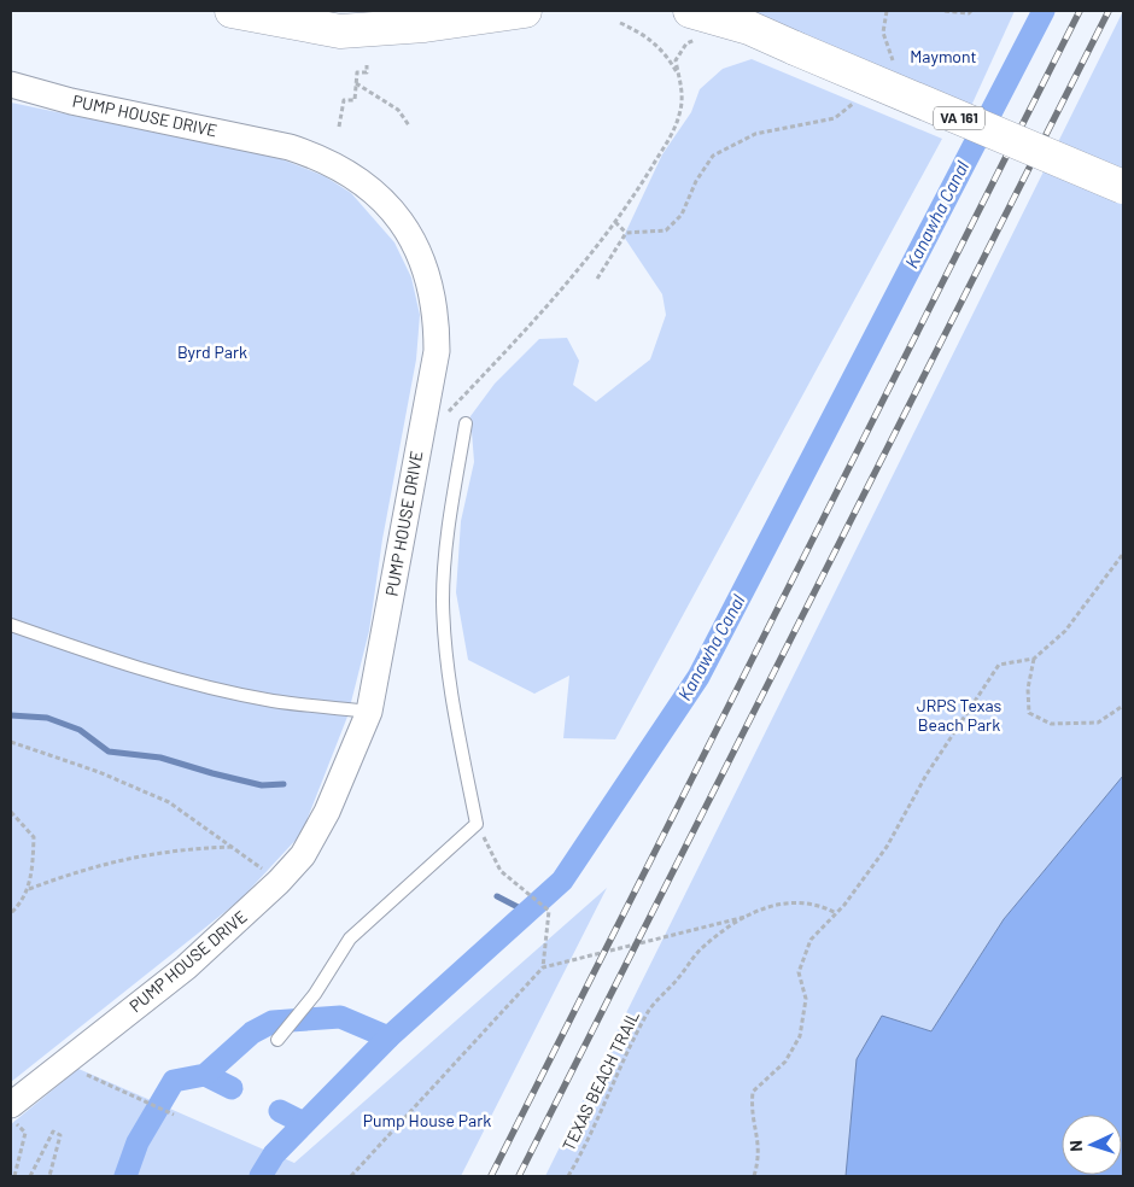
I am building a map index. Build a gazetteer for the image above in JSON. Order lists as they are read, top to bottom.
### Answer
{
  "streets": {
    "main road": ["VA 161"],
    "street": ["PUMP HOUSE DRIVE"],
    "path": ["TEXAS BEACH TRAIL"]
  },
  "water": ["Kanawha Canal"],
  "parks": [
    "Maymont",
    "Byrd Park",
    "JRPS Texas Beach Park",
    "Pump House Park"
  ],
  "north": "left"
}
